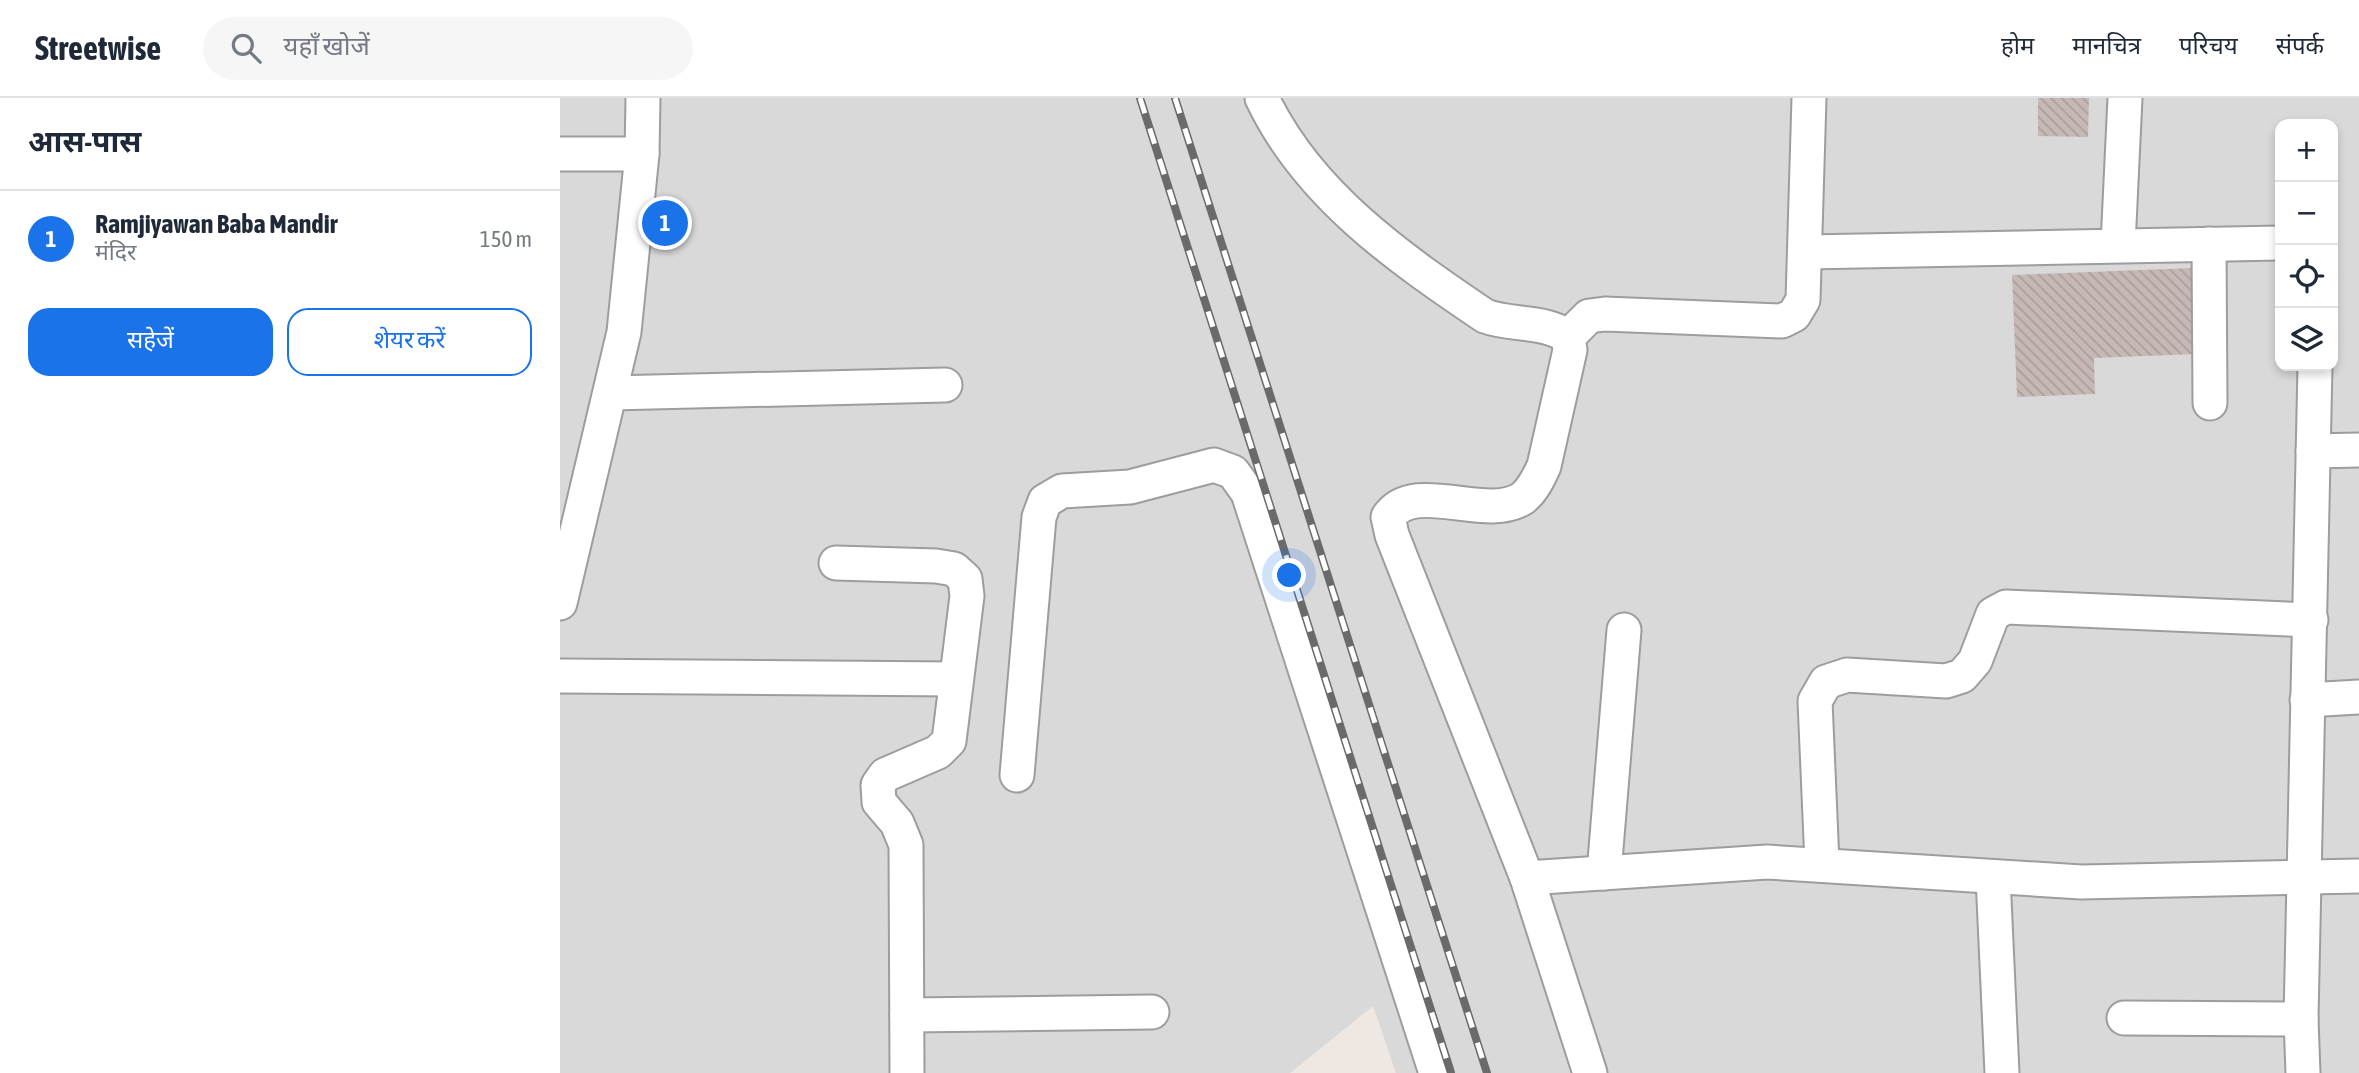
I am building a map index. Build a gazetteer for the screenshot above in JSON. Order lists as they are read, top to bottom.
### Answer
{
  "page": {
    "header": "Streetwise",
    "search": "यहाँ खोजें",
    "nav": [
      "होम",
      "मानचित्र",
      "परिचय",
      "संपर्क"
    ],
    "heading": "आस-पास",
    "map_buttons": ["+", "−"],
    "list": [
      {
        "mark": "1",
        "name": "Ramjiyawan Baba Mandir",
        "note": "मंदिर",
        "value": "150 m"
      }
    ],
    "pins": "1",
    "buttons": ["सहेजें", "शेयर करें"]
  }
}
